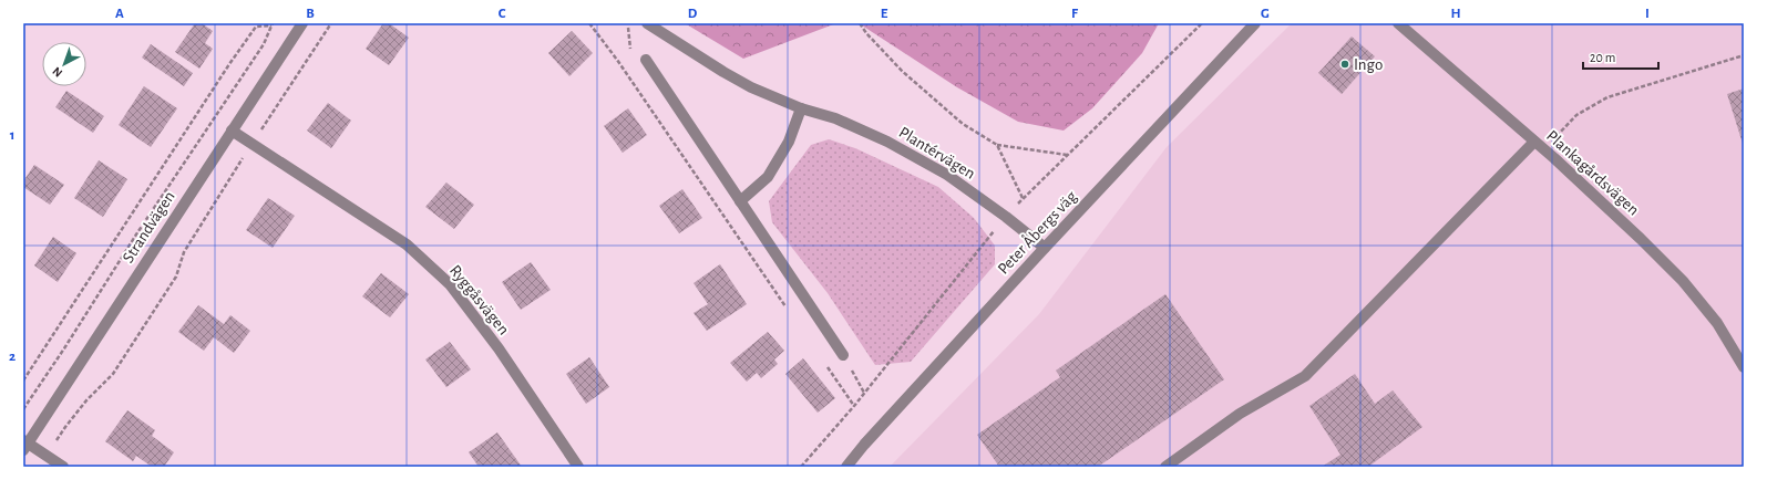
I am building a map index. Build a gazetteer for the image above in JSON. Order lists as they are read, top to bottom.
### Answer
{
  "streets": {
    "street": [
      "Plantérvägen",
      "Plankagårdsvägen",
      "Strandvägen",
      "Peter Åbergs väg",
      "Ryggåsvägen"
    ]
  },
  "crossings": [
    ["Plantérvägen", "Peter Åbergs väg"],
    ["Strandvägen", "Ryggåsvägen"]
  ],
  "places": ["Ingo"],
  "scale_bar": "20 m",
  "north": "bottom left",
  "grid": {
    "columns": [
      "A",
      "B",
      "C",
      "D",
      "E",
      "F",
      "G",
      "H",
      "I"
    ],
    "rows": ["1", "2"]
  }
}
